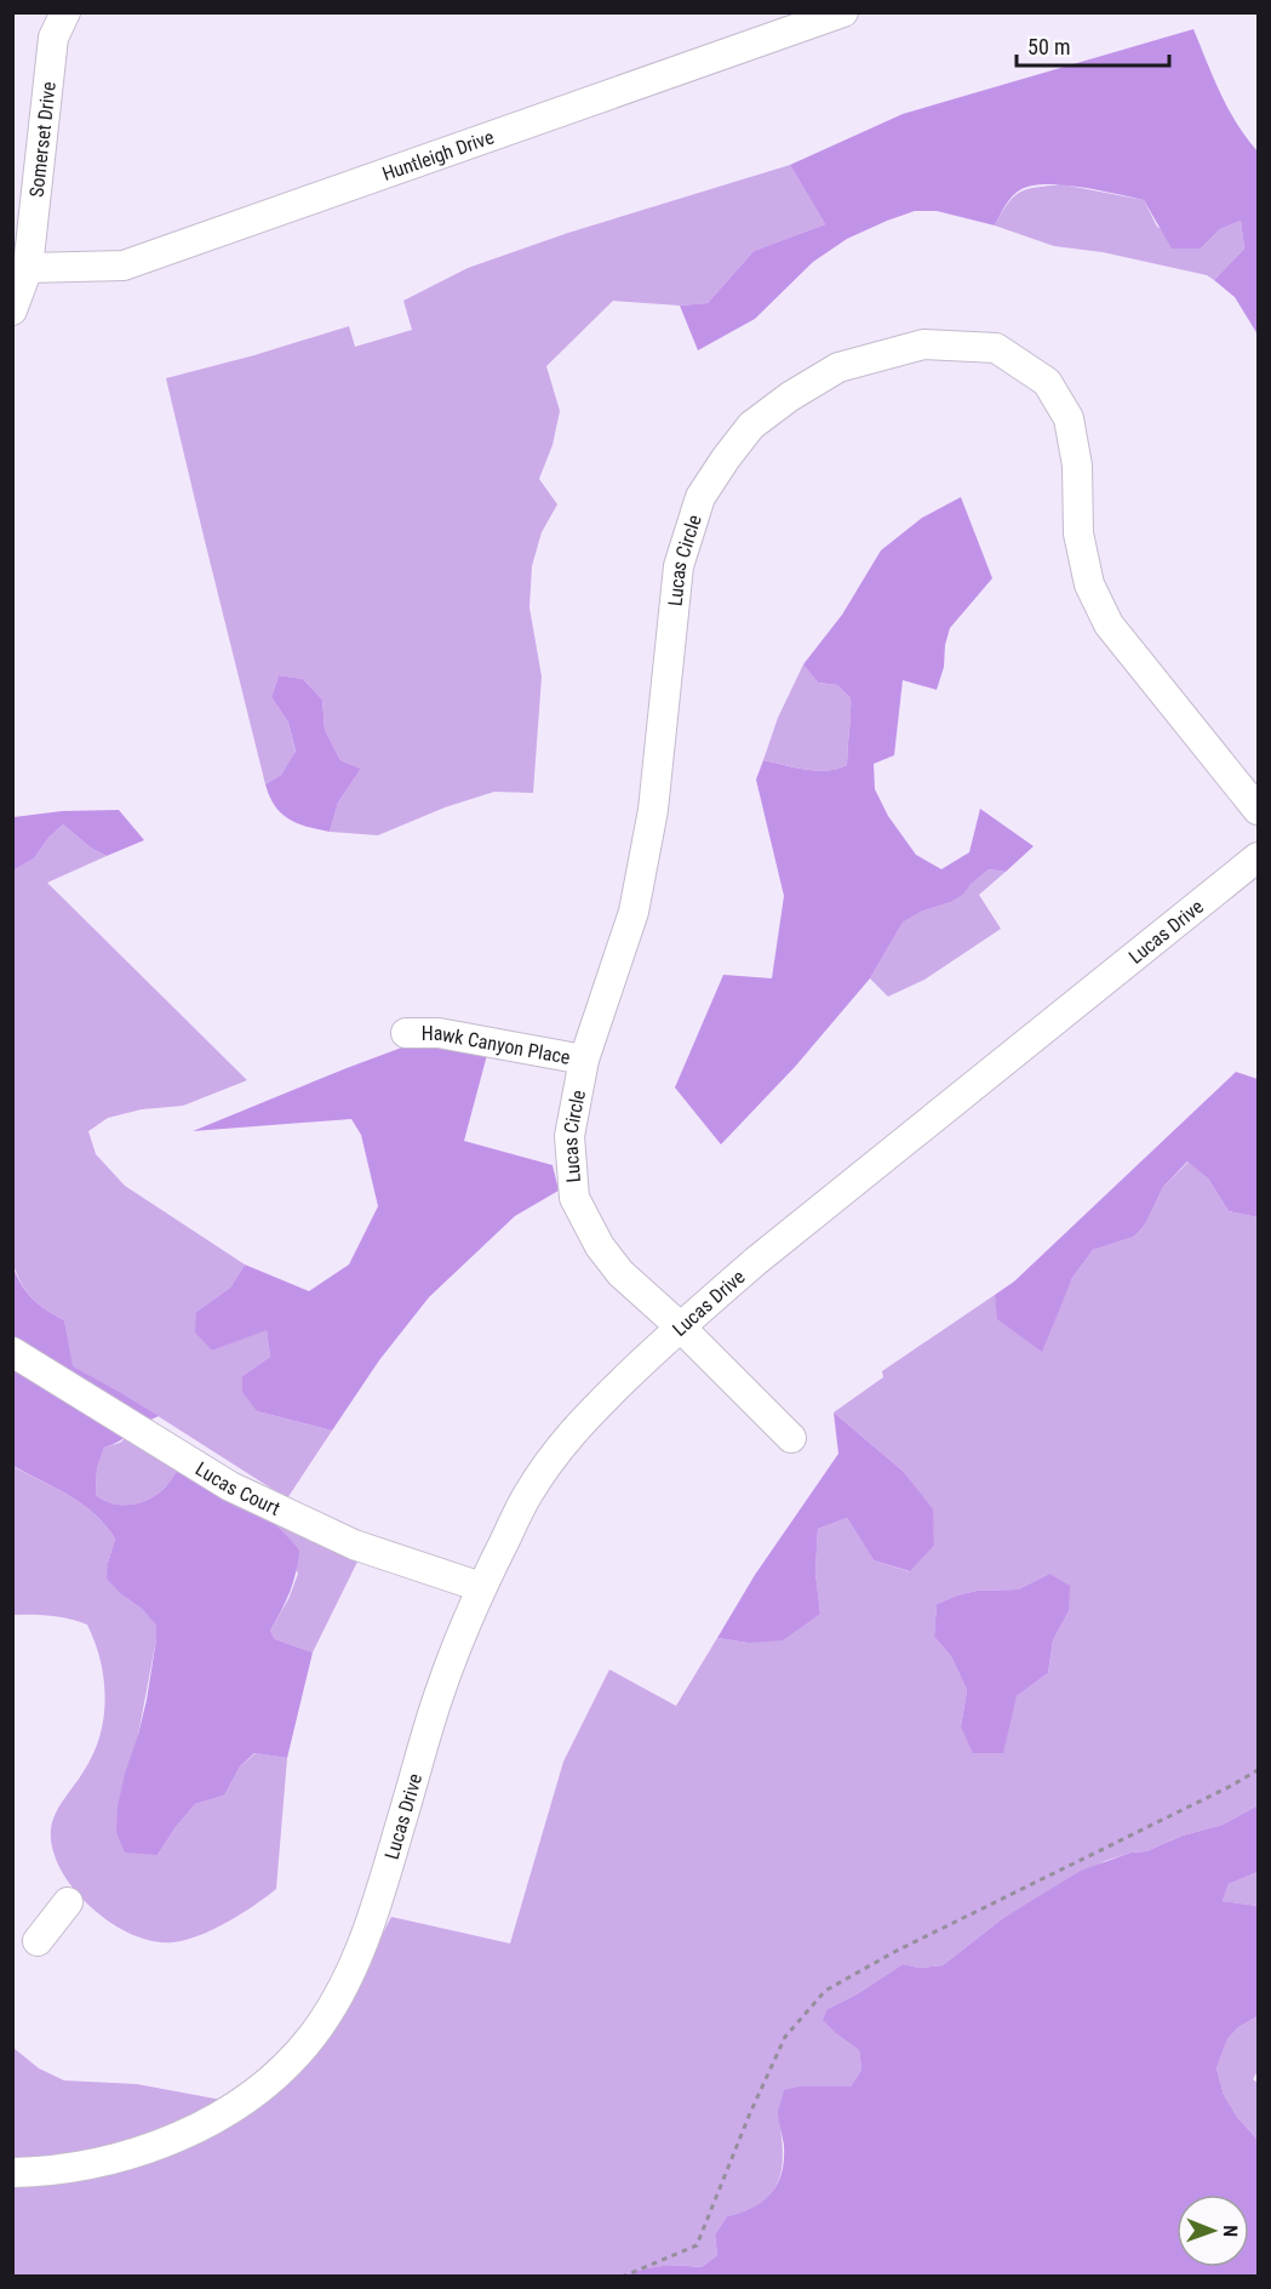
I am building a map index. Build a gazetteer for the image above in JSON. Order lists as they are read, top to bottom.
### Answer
{
  "streets": {
    "street": [
      "Somerset Drive",
      "Huntleigh Drive",
      "Lucas Circle",
      "Lucas Drive",
      "Hawk Canyon Place",
      "Lucas Court"
    ]
  },
  "crossings": [
    ["Somerset Drive", "Huntleigh Drive"],
    ["Lucas Circle", "Lucas Drive"],
    ["Lucas Circle", "Hawk Canyon Place"],
    ["Lucas Drive", "Lucas Court"]
  ],
  "scale_bar": "50 m",
  "north": "right"
}
